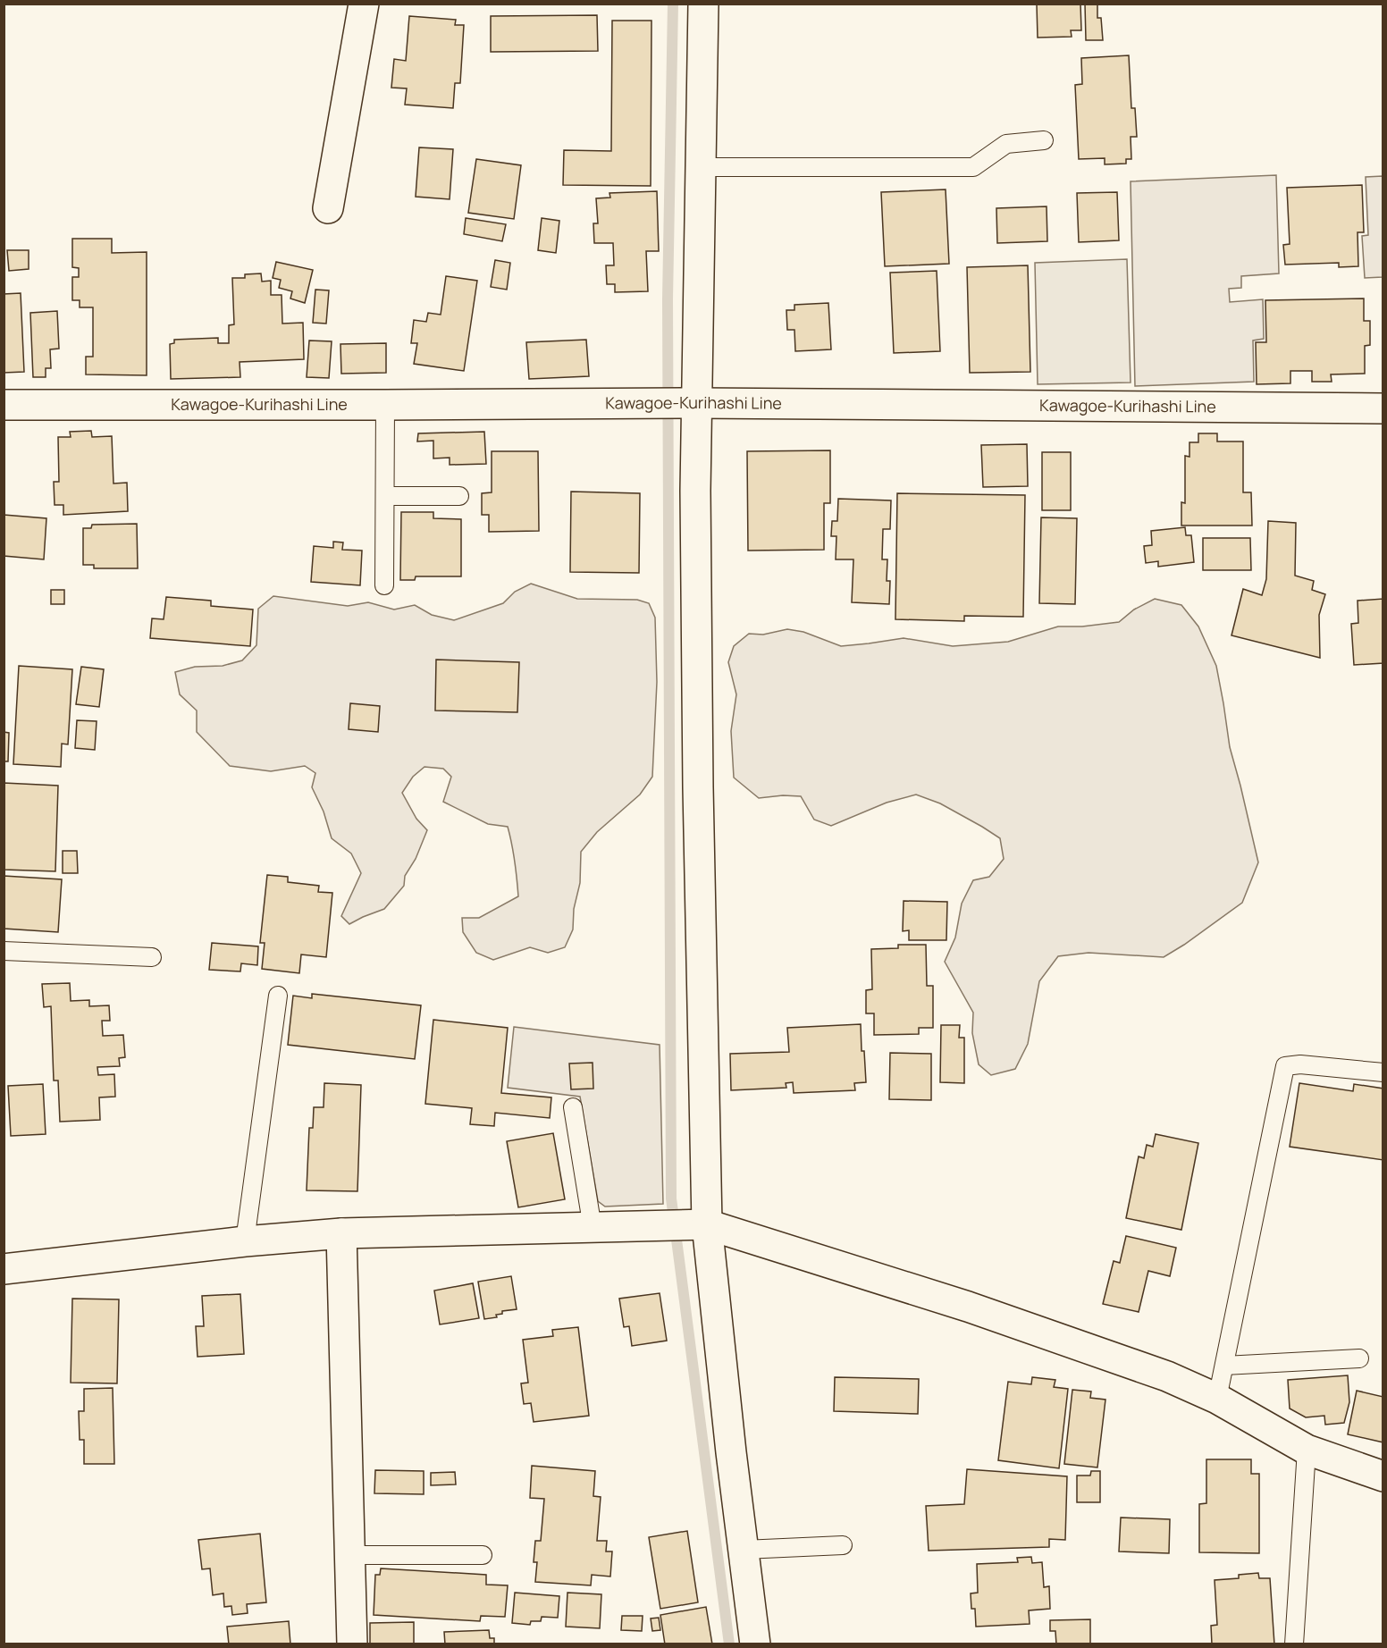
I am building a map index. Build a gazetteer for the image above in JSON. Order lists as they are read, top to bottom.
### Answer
{
  "streets": {
    "street": ["Kawagoe-Kurihashi Line"]
  }
}
